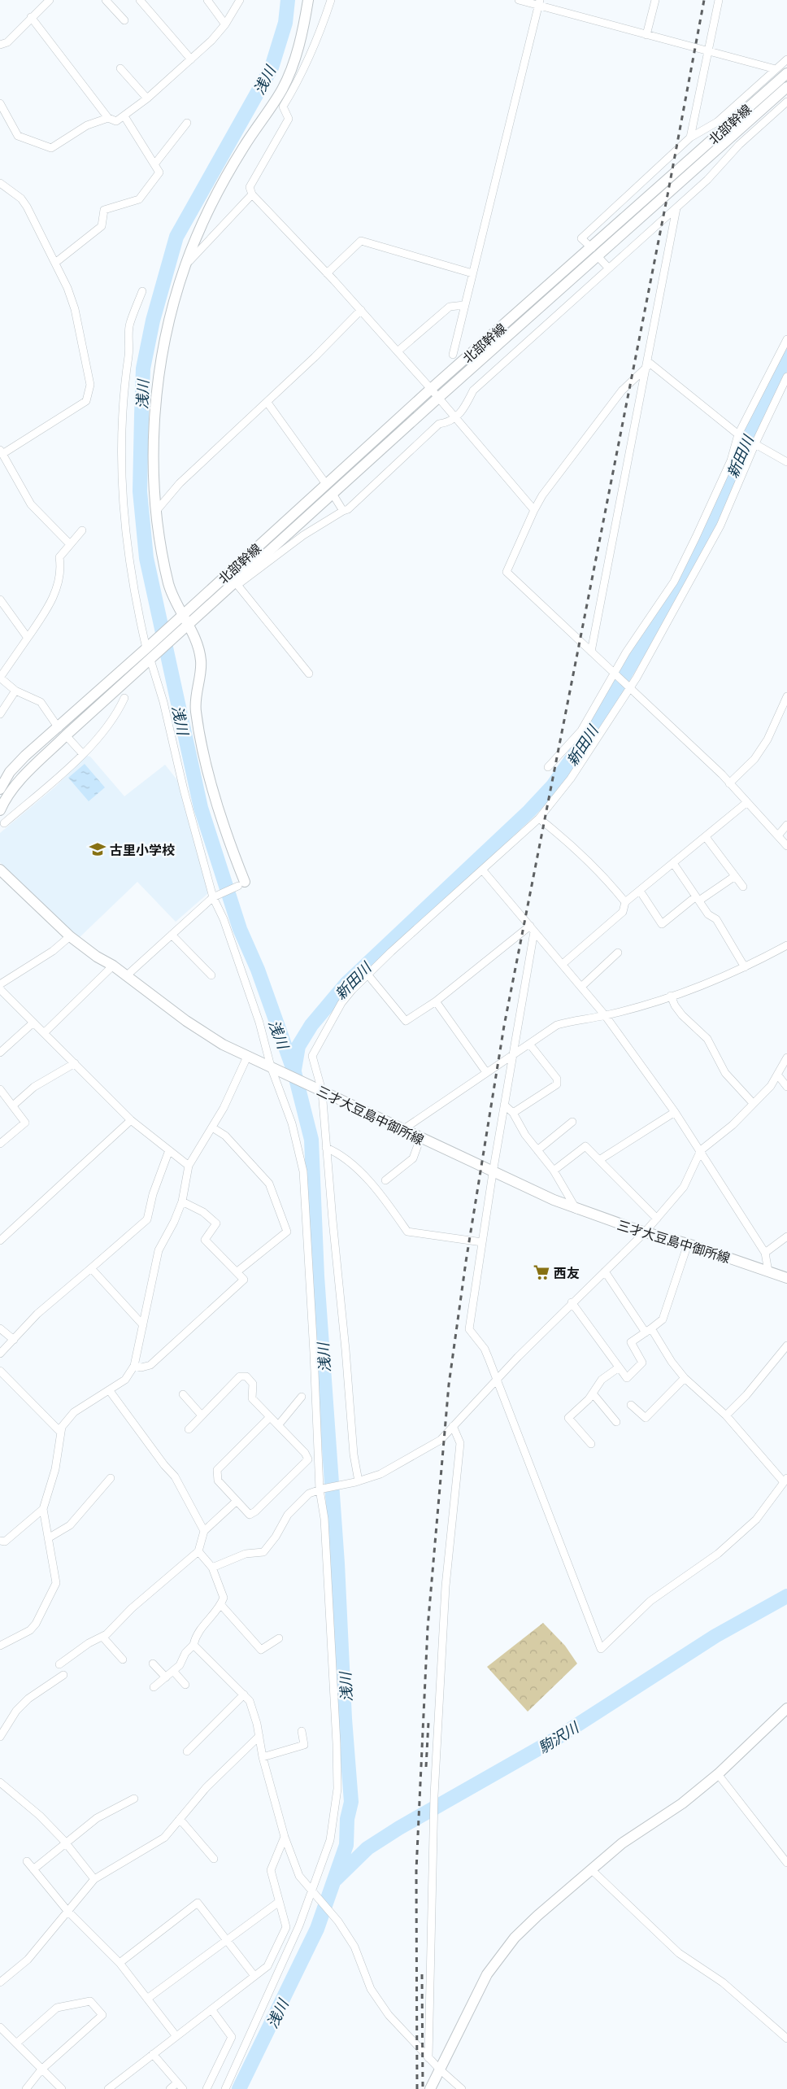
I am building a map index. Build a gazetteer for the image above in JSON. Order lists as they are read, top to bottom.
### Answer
{
  "streets": {
    "street": ["北部幹線", "三才大豆島中御所線"]
  },
  "water": ["浅川", "新田川", "駒沢川"],
  "places": {
    "school or university": ["古里小学校"],
    "supermarket": ["西友"]
  }
}
